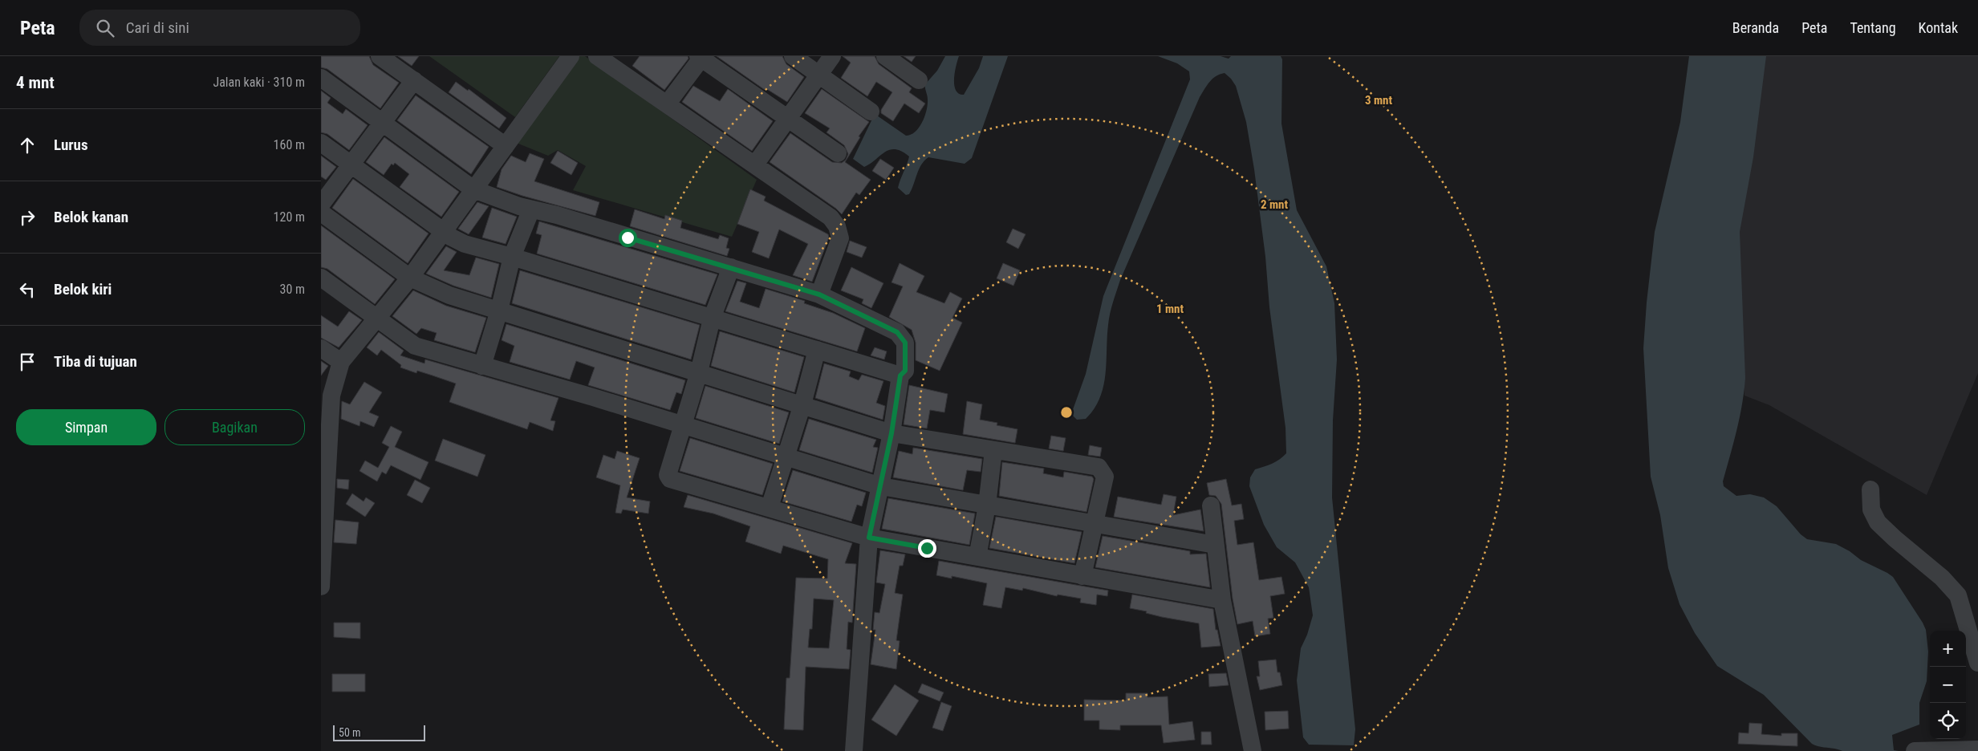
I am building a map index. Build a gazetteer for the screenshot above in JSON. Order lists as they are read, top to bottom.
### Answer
{
  "scale_bar": "50 m",
  "page": {
    "header": "Peta",
    "search": "Cari di sini",
    "nav": [
      "Beranda",
      "Peta",
      "Tentang",
      "Kontak"
    ],
    "heading": ["4 mnt", "Jalan kaki · 310 m"],
    "list": [
      ["Lurus", "160 m"],
      ["Belok kanan", "120 m"],
      ["Belok kiri", "30 m"],
      "Tiba di tujuan"
    ],
    "buttons": ["Simpan", "Bagikan"],
    "map_buttons": ["+", "−"],
    "scale": "50 m"
  },
  "rings": ["3 mnt", "2 mnt", "1 mnt"]
}
